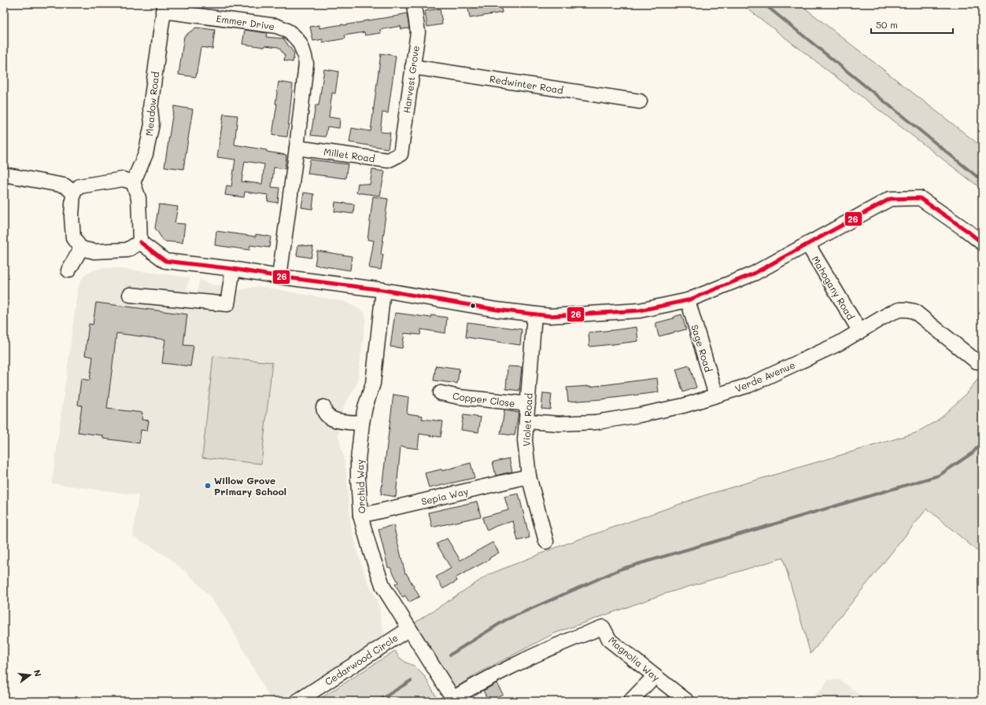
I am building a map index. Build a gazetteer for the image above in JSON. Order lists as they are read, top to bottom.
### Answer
{
  "streets": {
    "street": [
      "Emmer Drive",
      "Harvest Grove",
      "Redwinter Road",
      "Meadow Road",
      "Millet Road",
      "Mahogany Road",
      "Sage Road",
      "Verde Avenue",
      "Copper Close",
      "Violet Road",
      "Orchid Way",
      "Sepia Way",
      "Magnolia Way",
      "Cedarwood Circle"
    ]
  },
  "crossings": [
    ["Emmer Drive", "Meadow Road"],
    ["Emmer Drive", "Millet Road"],
    ["Harvest Grove", "Redwinter Road"],
    ["Harvest Grove", "Millet Road"],
    ["Mahogany Road", "Verde Avenue"],
    ["Sage Road", "Verde Avenue"],
    ["Verde Avenue", "Violet Road"],
    ["Copper Close", "Violet Road"],
    ["Violet Road", "Sepia Way"],
    ["Orchid Way", "Sepia Way"],
    ["Orchid Way", "Magnolia Way"],
    ["Orchid Way", "Cedarwood Circle"]
  ],
  "places": ["Willow Grove Primary School"],
  "lines": ["transit line 26"],
  "scale_bar": "50 m",
  "north": "right"
}
